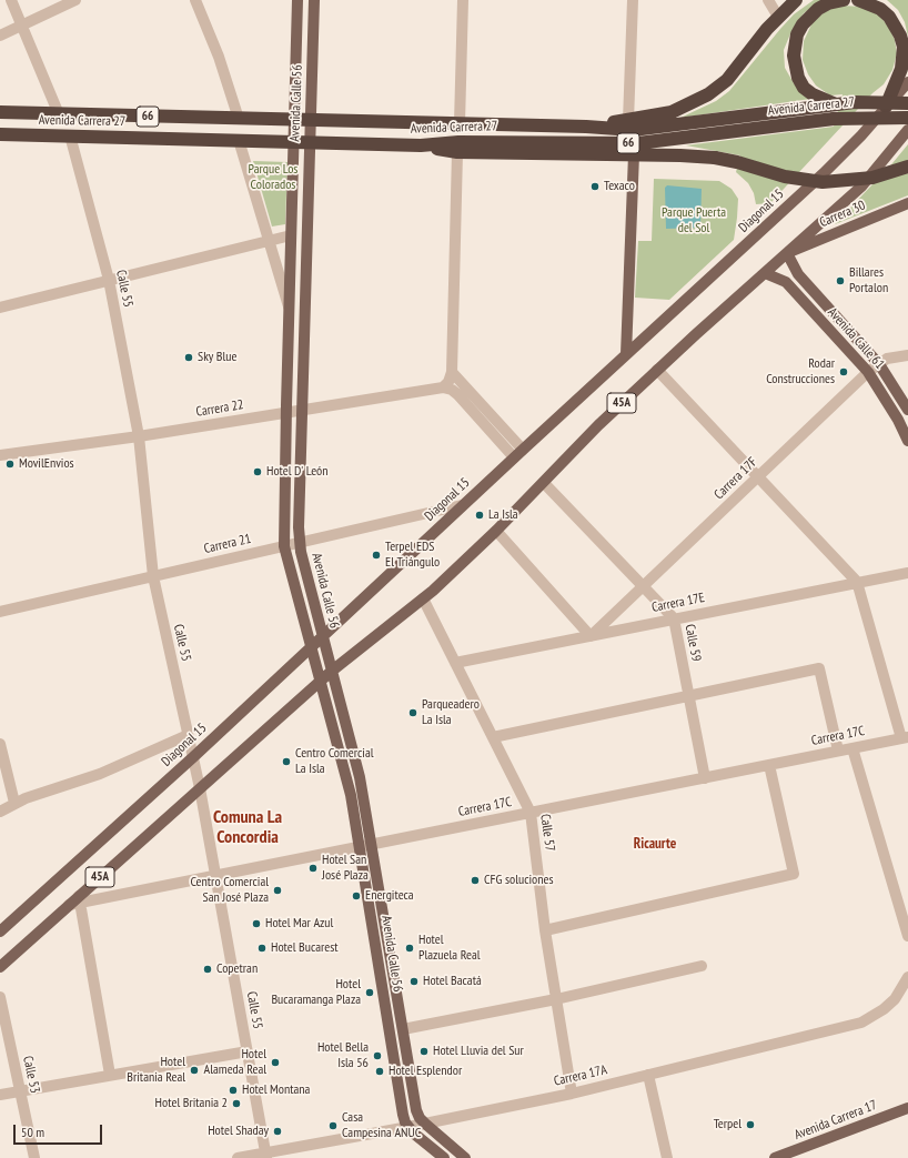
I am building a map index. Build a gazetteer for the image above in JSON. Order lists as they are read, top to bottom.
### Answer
{
  "streets": {
    "highway": ["Avenida Carrera 27", "66"],
    "main road": [
      "Avenida Calle 56",
      "Diagonal 15",
      "Carrera 30",
      "Avenida Calle 61",
      "45A",
      "Avenida Carrera 17"
    ],
    "street": [
      "Calle 55",
      "Carrera 22",
      "Carrera 17F",
      "Carrera 21",
      "Carrera 17E",
      "Calle 59",
      "Carrera 17C",
      "Calle 57",
      "Calle 53",
      "Carrera 17A"
    ]
  },
  "crossings": [
    ["Avenida Calle 56", "Avenida Carrera 27"],
    ["Avenida Calle 56", "Diagonal 15"],
    ["Avenida Calle 56", "45A"],
    ["Avenida Calle 56", "Carrera 22"],
    ["Avenida Calle 56", "Carrera 21"],
    ["Avenida Calle 56", "Carrera 17C"],
    ["Avenida Calle 56", "Carrera 17A"],
    ["Avenida Carrera 27", "Calle 55"],
    ["Diagonal 15", "Calle 55"],
    ["Diagonal 15", "Carrera 21"],
    ["Carrera 30", "Avenida Calle 61"],
    ["Carrera 30", "45A"],
    ["Calle 55", "45A"],
    ["Calle 55", "Carrera 22"],
    ["Calle 55", "Carrera 21"],
    ["Calle 55", "Carrera 17C"],
    ["Calle 55", "Carrera 17A"],
    ["Avenida Calle 61", "45A"],
    ["Avenida Calle 61", "Carrera 17F"],
    ["45A", "Calle 59"],
    ["45A", "Carrera 17C"],
    ["45A", "Calle 57"],
    ["Carrera 17F", "Carrera 17E"],
    ["Carrera 17F", "Calle 59"],
    ["Carrera 17E", "Calle 59"],
    ["Carrera 17E", "Calle 57"],
    ["Calle 59", "Carrera 17C"],
    ["Carrera 17C", "Calle 57"],
    ["Calle 57", "Carrera 17A"]
  ],
  "districts": ["Comuna La Concordia", "Ricaurte"],
  "parks": ["Parque Los Colorados", "Parque Puerta del Sol"],
  "places": [
    "Texaco",
    "Billares Portalon",
    "Sky Blue",
    "Rodar Construcciones",
    "MovilEnvios",
    "Hotel D' León",
    "La Isla",
    "Terpel EDS El Triángulo",
    "Parqueadero La Isla",
    "Centro Comercial La Isla",
    "Hotel San José Plaza",
    "CFG soluciones",
    "Centro Comercial San José Plaza",
    "Energiteca",
    "Hotel Mar Azul",
    "Hotel Bucarest",
    "Hotel Plazuela Real",
    "Copetran",
    "Hotel Bacatá",
    "Hotel Bucaramanga Plaza",
    "Hotel Lluvia del Sur",
    "Hotel Bella Isla 56",
    "Hotel Alameda Real",
    "Hotel Britania Real",
    "Hotel Esplendor",
    "Hotel Montana",
    "Hotel Britania 2",
    "Terpel",
    "Casa Campesina ANUC",
    "Hotel Shaday"
  ],
  "scale_bar": "50 m"
}
